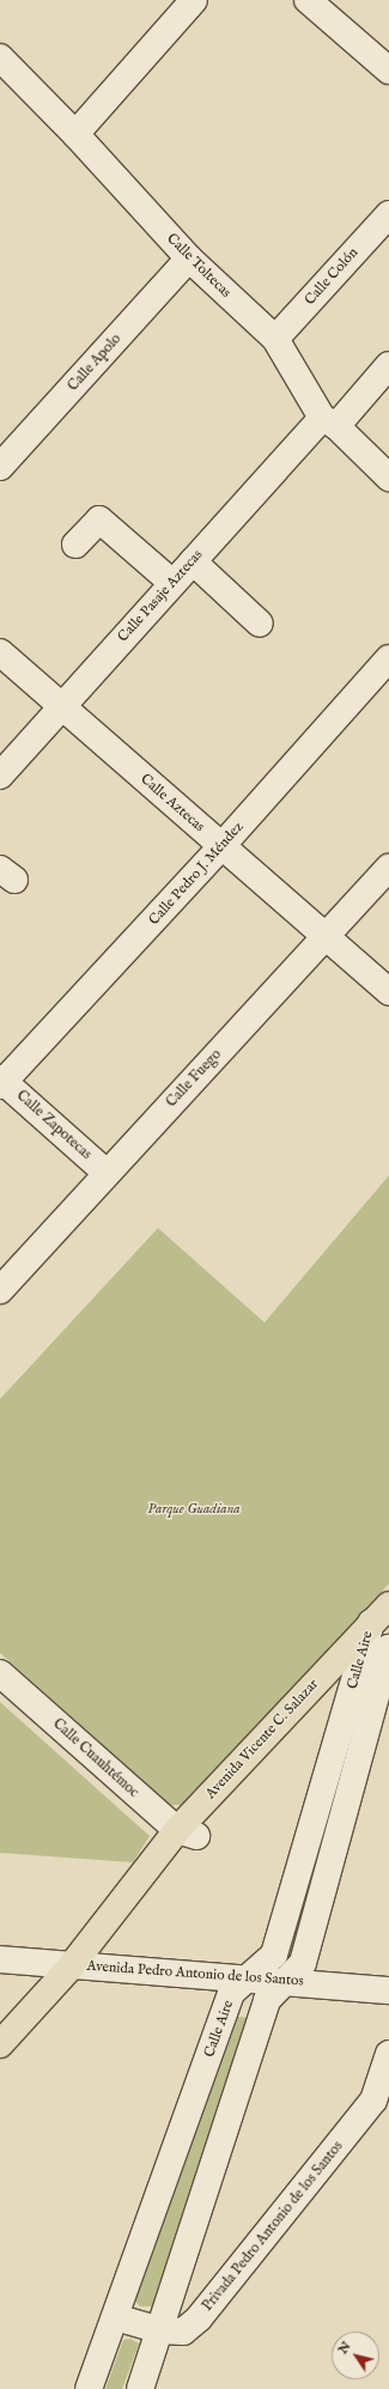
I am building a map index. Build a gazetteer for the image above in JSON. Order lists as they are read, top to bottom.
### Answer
{
  "streets": {
    "main road": ["Avenida Vicente C. Salazar"],
    "street": [
      "Calle Toltecas",
      "Calle Colón",
      "Calle Apolo",
      "Calle Pasaje Aztecas",
      "Calle Aztecas",
      "Calle Pedro J. Méndez",
      "Calle Fuego",
      "Calle Zapotecas",
      "Calle Aire",
      "Calle Cuauhtémoc",
      "Avenida Pedro Antonio de los Santos",
      "Privada Pedro Antonio de los Santos"
    ]
  },
  "crossings": [
    ["Calle Toltecas", "Calle Colón"],
    ["Calle Toltecas", "Calle Apolo"],
    ["Calle Toltecas", "Calle Pasaje Aztecas"],
    ["Calle Pasaje Aztecas", "Calle Aztecas"],
    ["Calle Aztecas", "Calle Pedro J. Méndez"],
    ["Calle Aztecas", "Calle Fuego"],
    ["Calle Pedro J. Méndez", "Calle Zapotecas"],
    ["Calle Fuego", "Calle Zapotecas"],
    ["Calle Aire", "Avenida Vicente C. Salazar"],
    ["Calle Aire", "Avenida Pedro Antonio de los Santos"],
    ["Calle Aire", "Privada Pedro Antonio de los Santos"],
    ["Avenida Vicente C. Salazar", "Calle Cuauhtémoc"],
    ["Avenida Vicente C. Salazar", "Avenida Pedro Antonio de los Santos"]
  ],
  "parks": ["Parque Guadiana"],
  "north": "top left"
}
